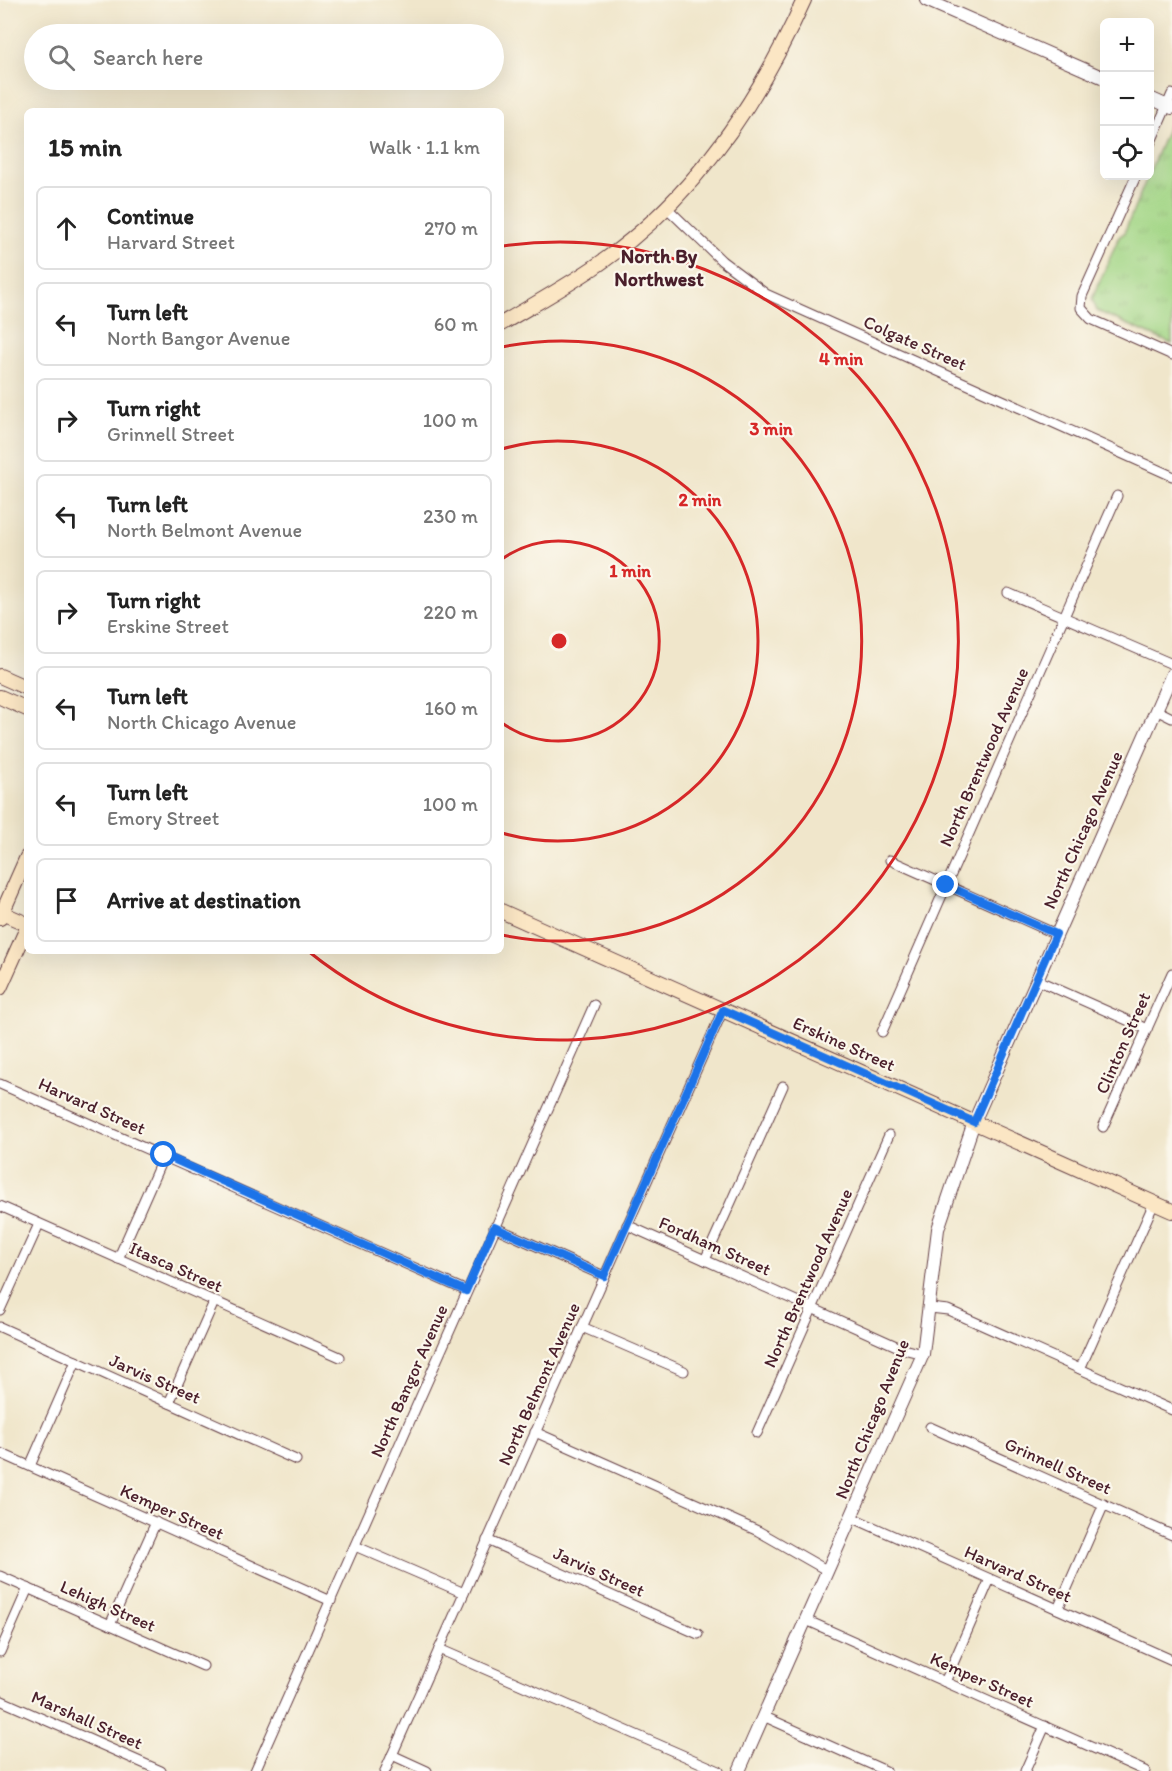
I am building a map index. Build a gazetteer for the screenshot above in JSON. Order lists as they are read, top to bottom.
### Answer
{
  "streets": {
    "main road": ["Erskine Street"],
    "street": [
      "Colgate Street",
      "North Brentwood Avenue",
      "North Chicago Avenue",
      "Clinton Street",
      "Harvard Street",
      "Fordham Street",
      "Itasca Street",
      "Jarvis Street",
      "North Bangor Avenue",
      "North Belmont Avenue",
      "Grinnell Street",
      "Kemper Street",
      "Lehigh Street",
      "Marshall Street"
    ]
  },
  "crossings": [
    ["North Brentwood Avenue", "Fordham Street"],
    ["North Chicago Avenue", "Erskine Street"],
    ["North Chicago Avenue", "Harvard Street"],
    ["North Chicago Avenue", "Fordham Street"],
    ["North Chicago Avenue", "Kemper Street"],
    ["Erskine Street", "North Belmont Avenue"],
    ["Harvard Street", "North Bangor Avenue"],
    ["Fordham Street", "North Belmont Avenue"],
    ["Jarvis Street", "North Belmont Avenue"],
    ["North Bangor Avenue", "Kemper Street"]
  ],
  "districts": ["North By Northwest"],
  "page": {
    "map_buttons": ["+", "−"],
    "search": "Search here",
    "heading": ["15 min", "Walk · 1.1 km"],
    "list": [
      ["Continue", "Harvard Street", "270 m"],
      ["Turn left", "North Bangor Avenue", "60 m"],
      ["Turn right", "Grinnell Street", "100 m"],
      ["Turn left", "North Belmont Avenue", "230 m"],
      ["Turn right", "Erskine Street", "220 m"],
      ["Turn left", "North Chicago Avenue", "160 m"],
      ["Turn left", "Emory Street", "100 m"],
      "Arrive at destination"
    ]
  },
  "rings": [
    "4 min",
    "3 min",
    "2 min",
    "1 min"
  ]
}
